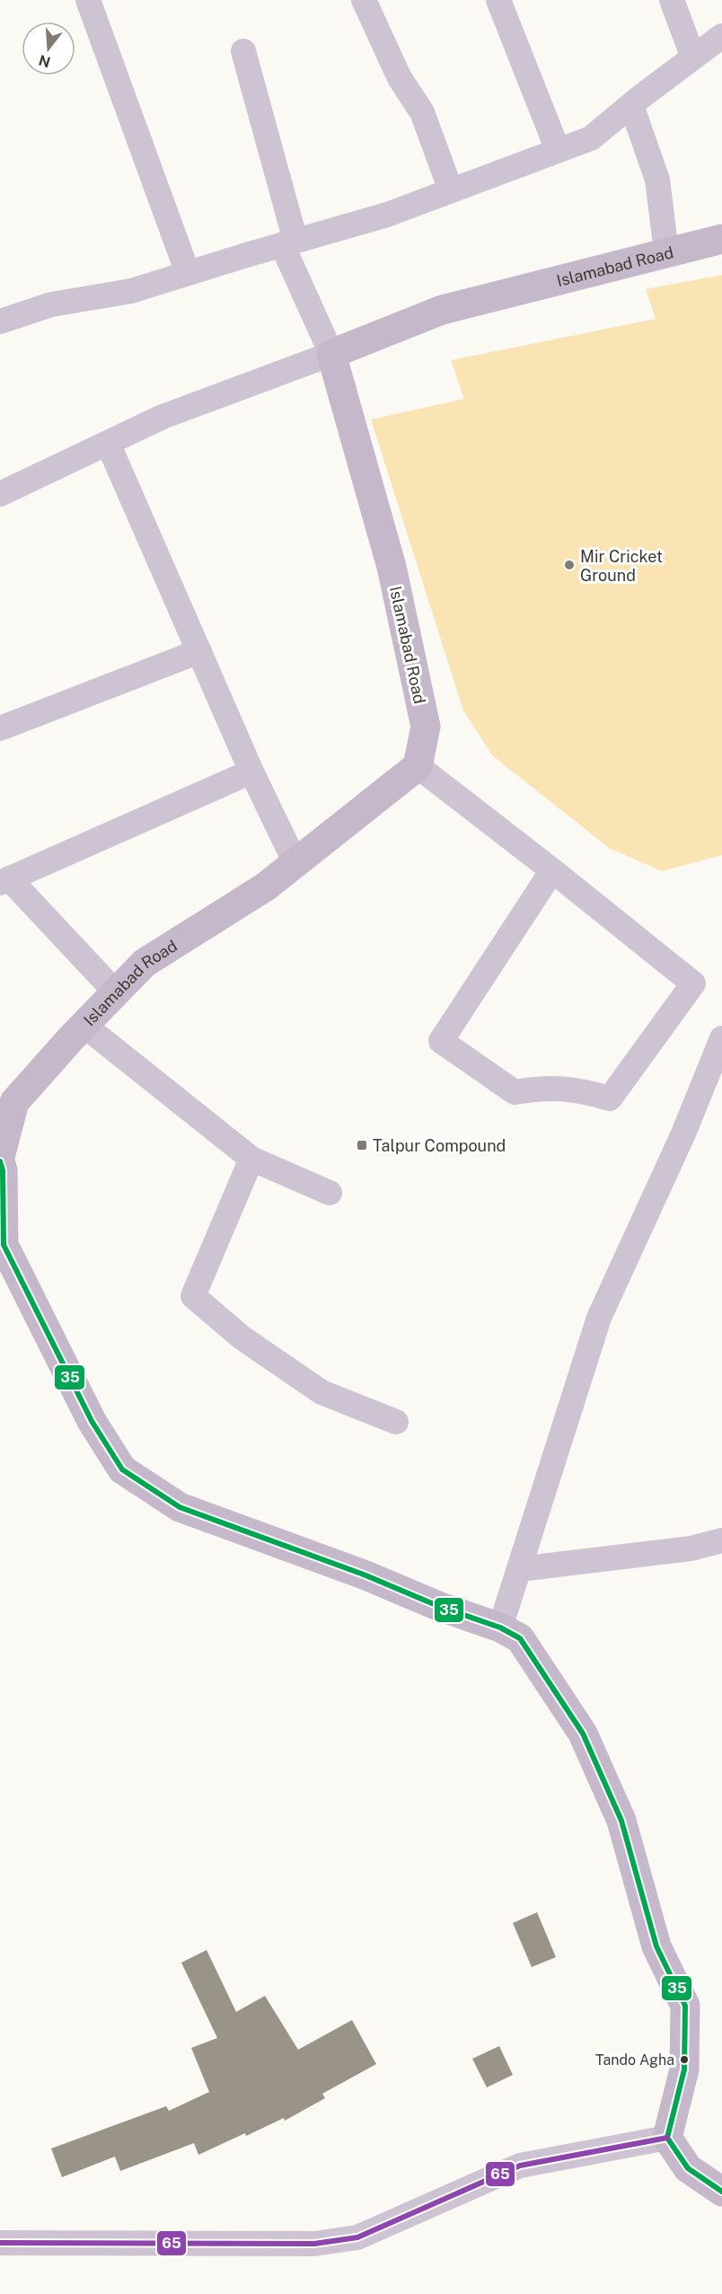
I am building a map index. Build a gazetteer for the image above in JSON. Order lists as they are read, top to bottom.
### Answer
{
  "streets": {
    "street": ["Islamabad Road"]
  },
  "places": {
    "other": ["Mir Cricket Ground", "Tando Agha"],
    "transit": ["Talpur Compound"]
  },
  "lines": ["transit line 35", "transit line 65"],
  "north": "bottom"
}
